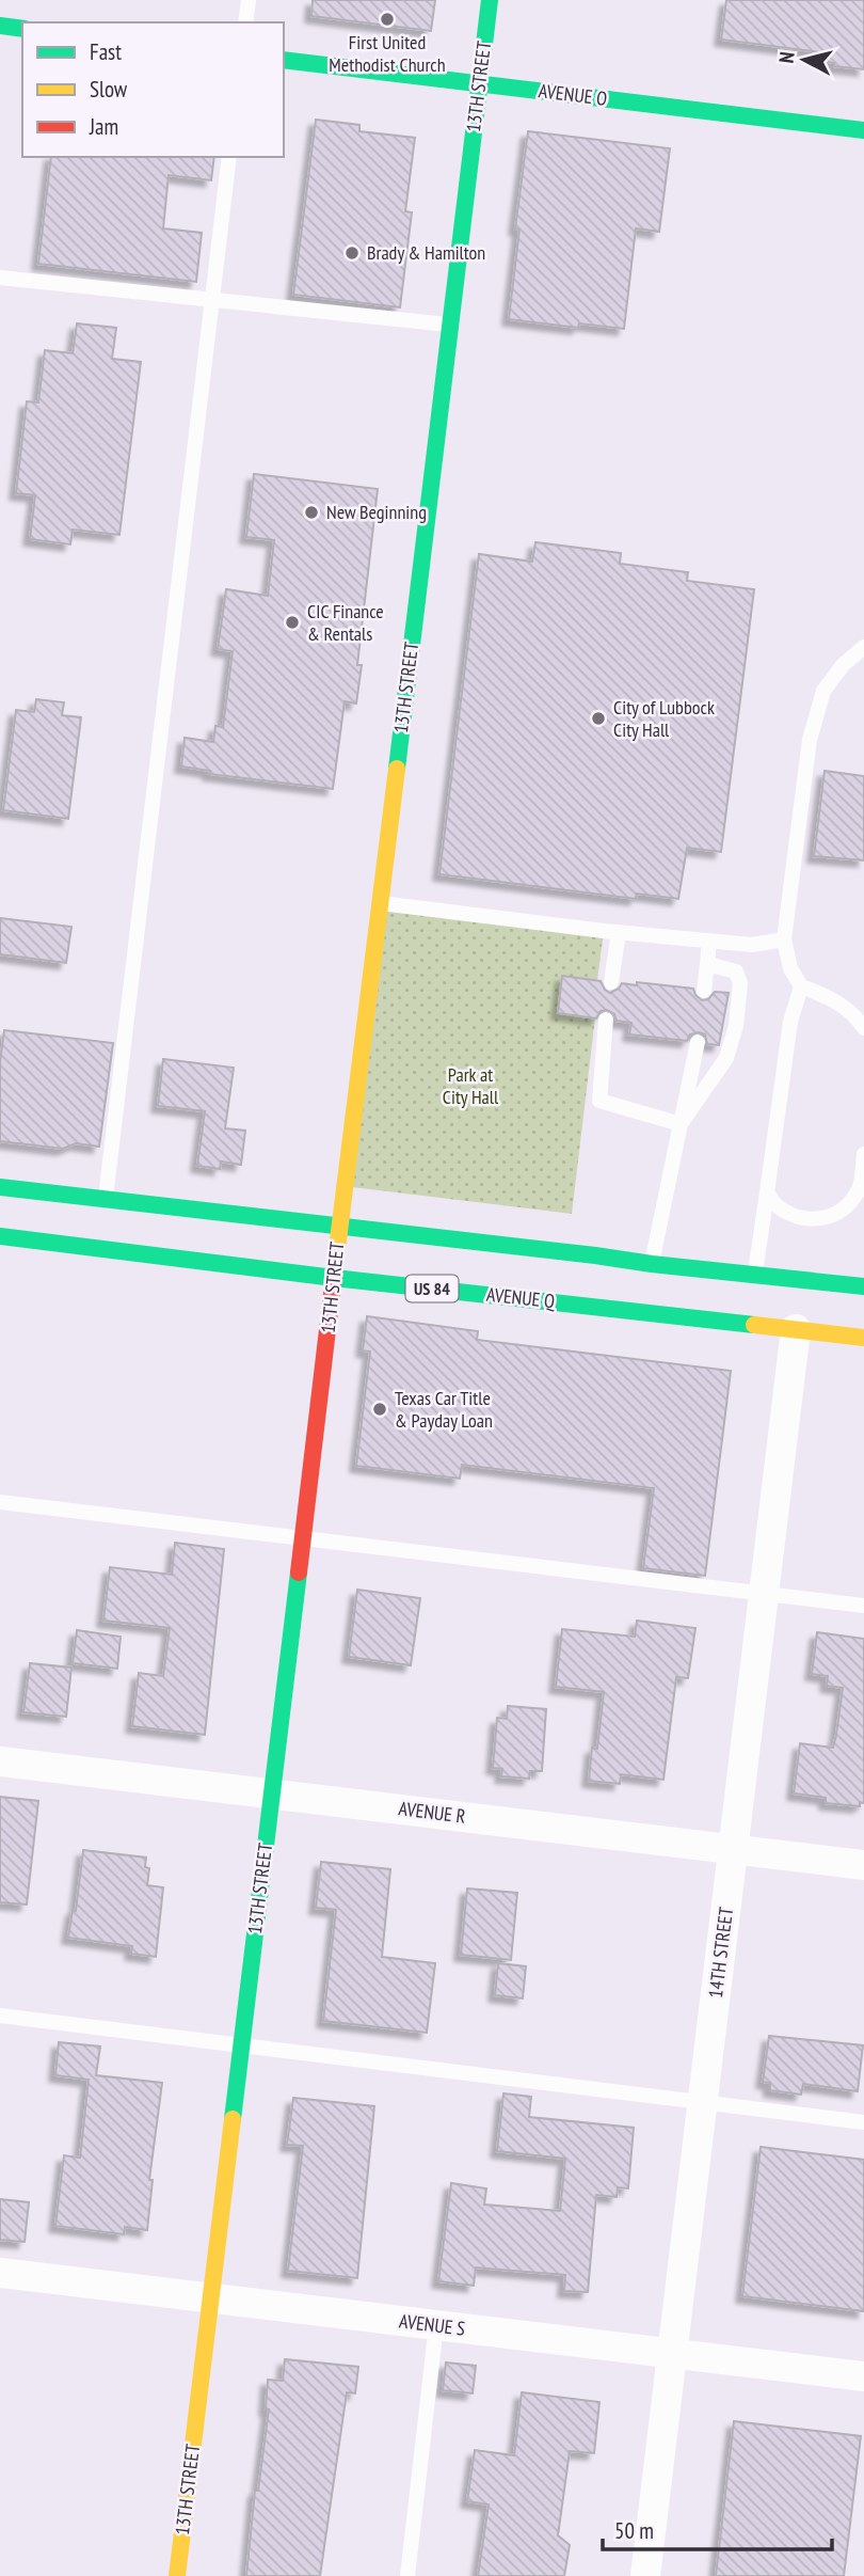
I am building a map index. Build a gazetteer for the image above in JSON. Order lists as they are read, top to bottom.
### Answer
{
  "streets": {
    "main road": [
      "13TH STREET",
      "AVENUE O",
      "US 84",
      "AVENUE Q"
    ],
    "street": ["AVENUE R", "14TH STREET", "AVENUE S"]
  },
  "crossings": [
    ["13TH STREET", "AVENUE O"],
    ["13TH STREET", "AVENUE Q"],
    ["13TH STREET", "AVENUE R"],
    ["13TH STREET", "AVENUE S"],
    ["AVENUE Q", "14TH STREET"],
    ["AVENUE R", "14TH STREET"],
    ["14TH STREET", "AVENUE S"]
  ],
  "parks": ["Park at City Hall"],
  "places": [
    "First United Methodist Church",
    "Brady & Hamilton",
    "New Beginning",
    "CIC Finance & Rentals",
    "City of Lubbock City Hall",
    "Texas Car Title & Payday Loan"
  ],
  "legend": ["Fast", "Slow", "Jam"],
  "scale_bar": "50 m",
  "north": "left"
}
